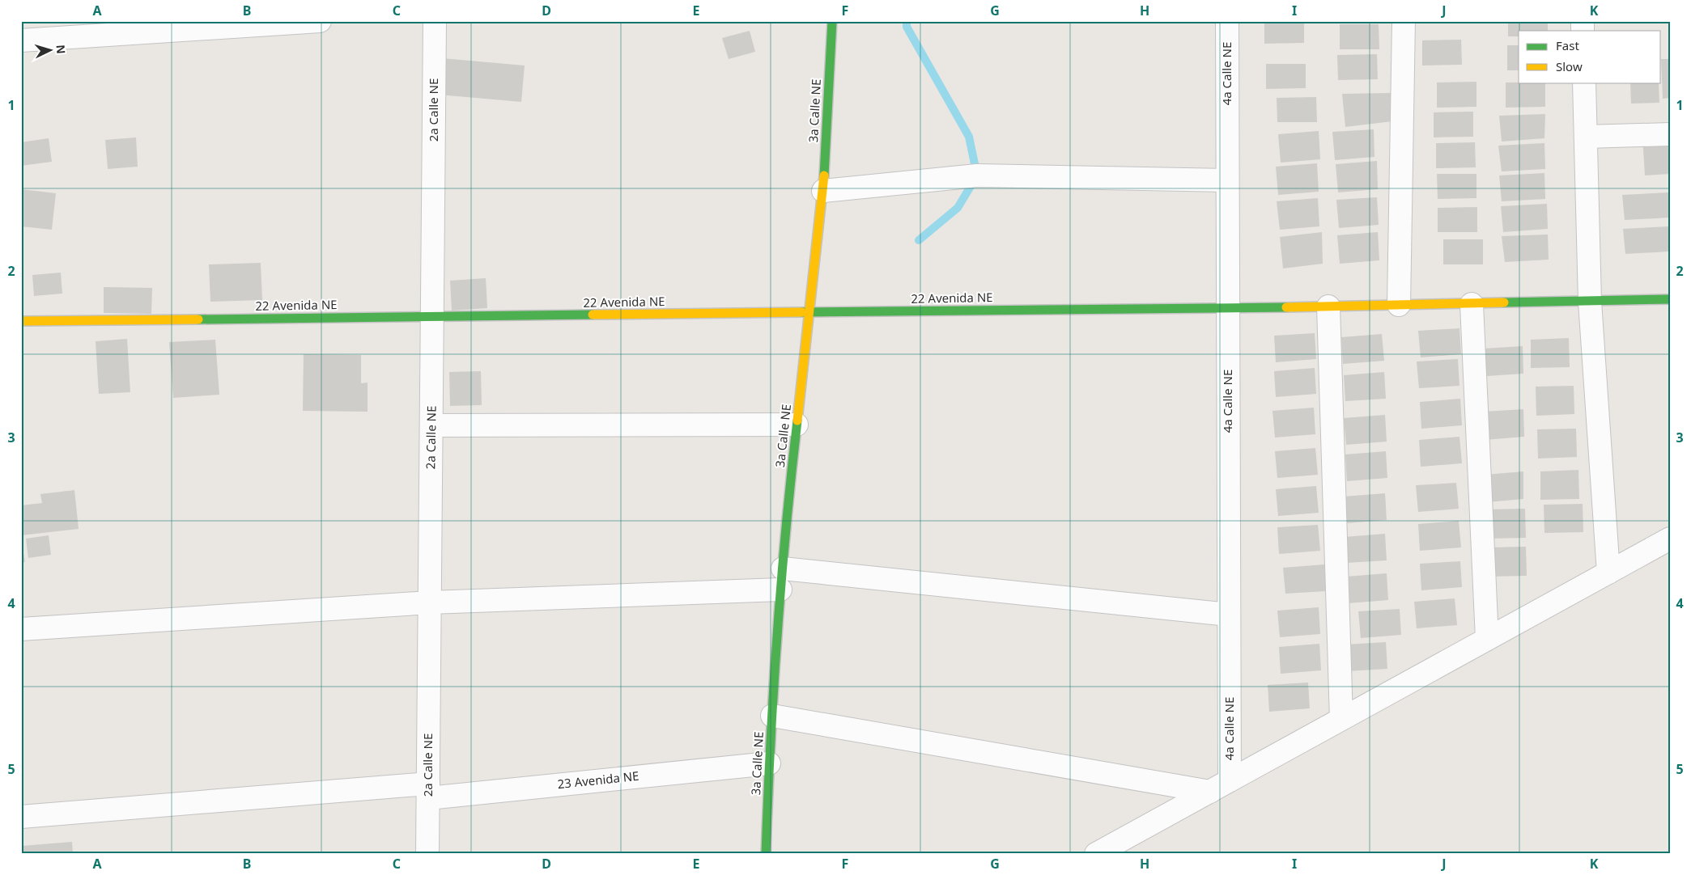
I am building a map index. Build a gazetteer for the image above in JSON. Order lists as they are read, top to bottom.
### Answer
{
  "streets": {
    "street": [
      "4a Calle NE",
      "2a Calle NE",
      "3a Calle NE",
      "22 Avenida NE",
      "23 Avenida NE"
    ]
  },
  "crossings": [
    ["4a Calle NE", "22 Avenida NE"],
    ["2a Calle NE", "22 Avenida NE"],
    ["2a Calle NE", "23 Avenida NE"],
    ["3a Calle NE", "22 Avenida NE"],
    ["3a Calle NE", "23 Avenida NE"]
  ],
  "legend": ["Fast", "Slow"],
  "north": "right",
  "grid": {
    "columns": [
      "A",
      "B",
      "C",
      "D",
      "E",
      "F",
      "G",
      "H",
      "I",
      "J",
      "K"
    ],
    "rows": [
      "1",
      "2",
      "3",
      "4",
      "5"
    ]
  }
}
